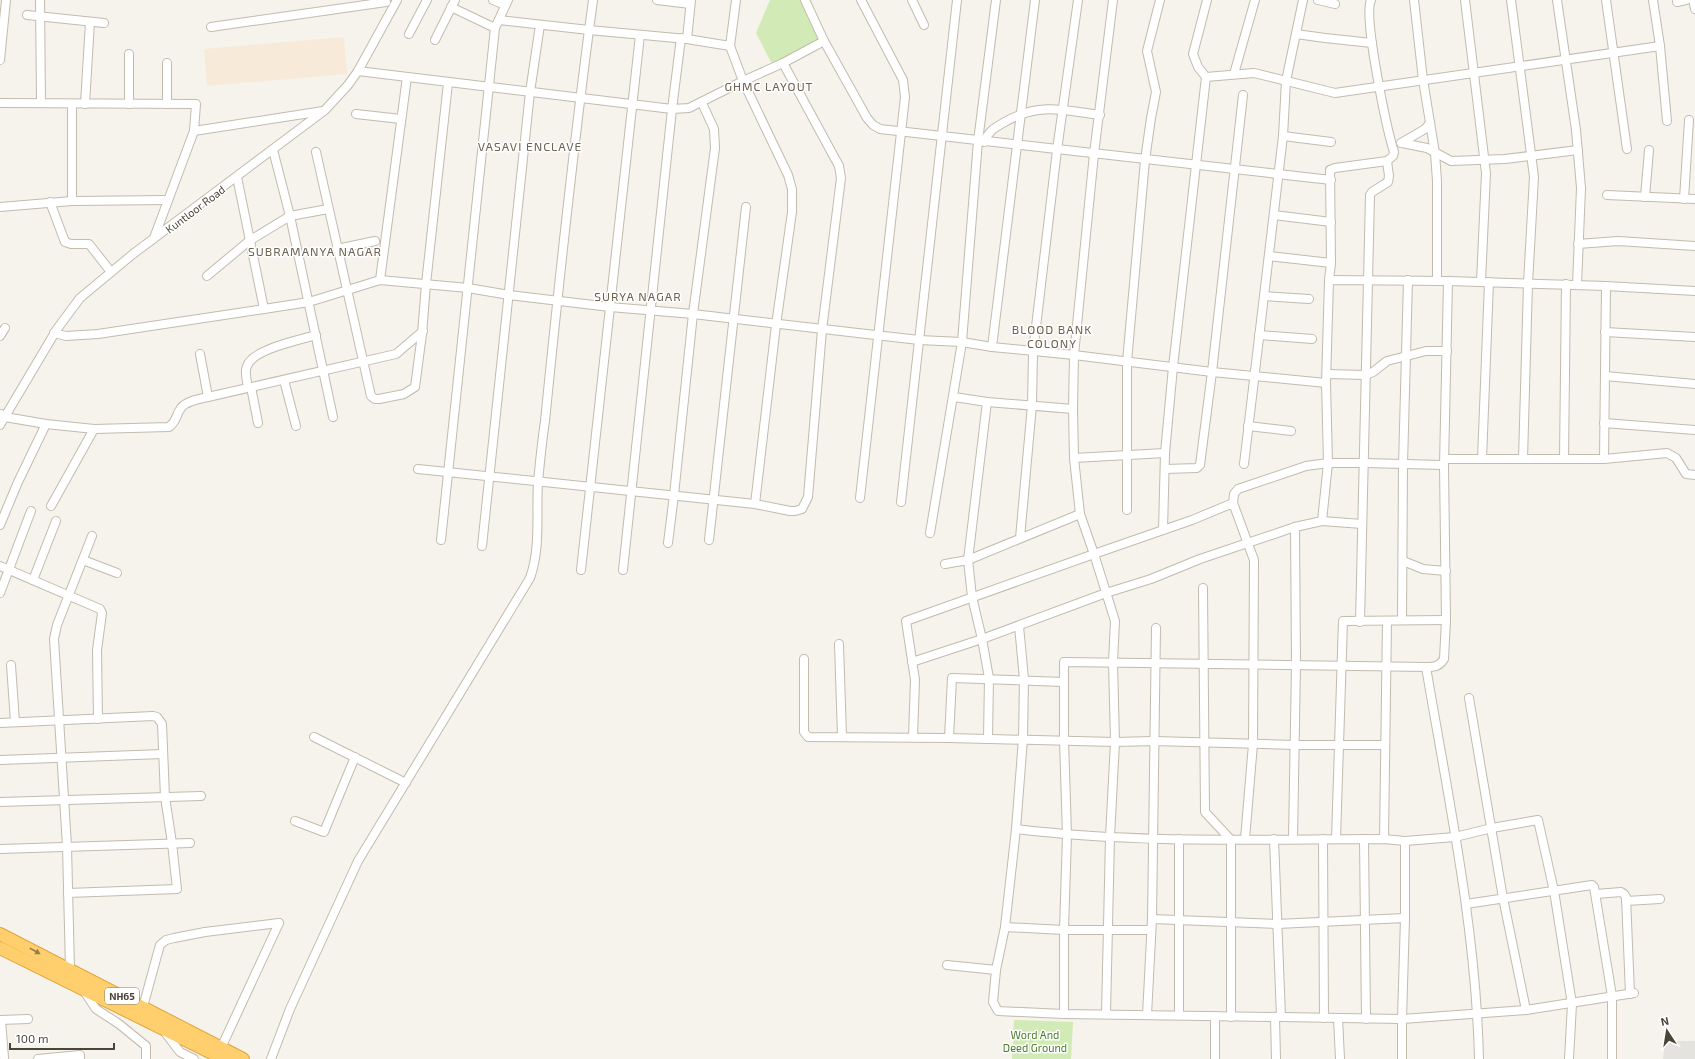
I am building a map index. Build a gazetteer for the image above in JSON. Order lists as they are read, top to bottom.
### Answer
{
  "streets": {
    "highway": ["NH65"],
    "street": ["Kuntloor Road"]
  },
  "districts": [
    "GHMC LAYOUT",
    "VASAVI ENCLAVE",
    "SUBRAMANYA NAGAR",
    "SURYA NAGAR",
    "BLOOD BANK COLONY"
  ],
  "parks": ["Word And Deed Ground"],
  "scale_bar": "100 m",
  "north": "top"
}
